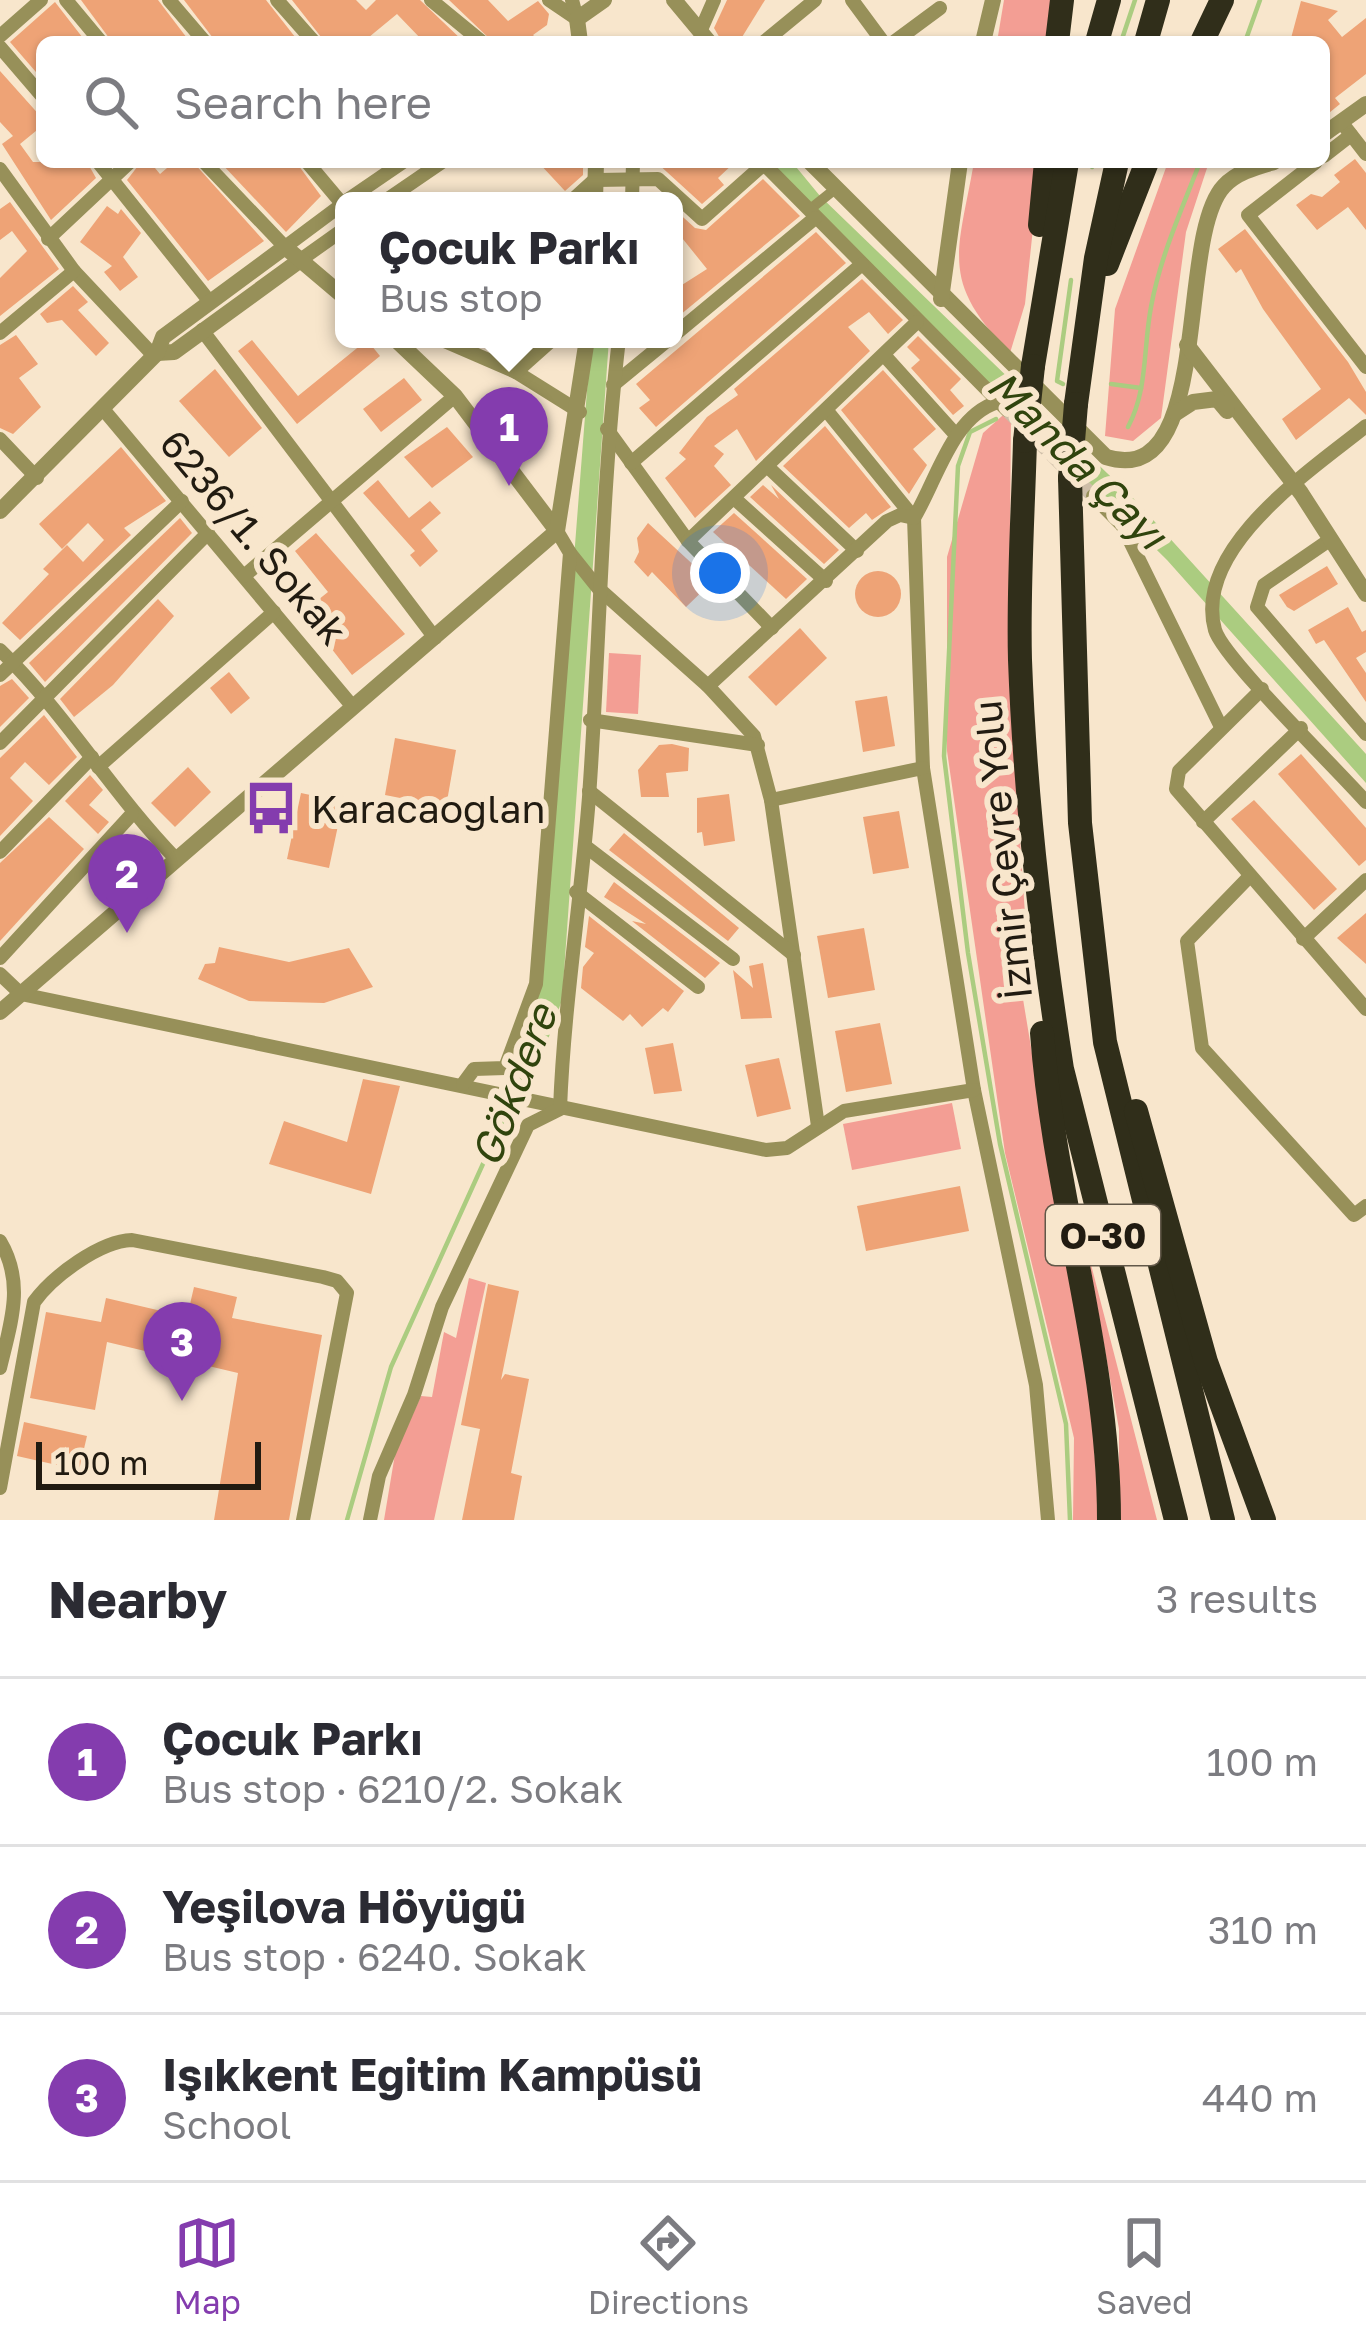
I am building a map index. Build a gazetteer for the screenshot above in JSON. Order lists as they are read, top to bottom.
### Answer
{
  "streets": {
    "highway": ["İzmir Çevre Yolu", "O-30"],
    "street": ["6236/1. Sokak"]
  },
  "water": ["Manda Çayı", "Gökdere"],
  "places": {
    "bus stop": ["Karacaoğlan"]
  },
  "scale_bar": "100 m",
  "page": {
    "search": "Search here",
    "popup": ["Çocuk Parkı", "Bus stop"],
    "pins": ["1", "2", "3"],
    "scale": "100 m",
    "heading": ["Nearby", "3 results"],
    "list": [
      {
        "mark": "1",
        "name": "Çocuk Parkı",
        "note": "Bus stop · 6210/2. Sokak",
        "value": "100 m"
      },
      {
        "mark": "2",
        "name": "Yeşilova Höyüğü",
        "note": "Bus stop · 6240. Sokak",
        "value": "310 m"
      },
      {
        "mark": "3",
        "name": "Işıkkent Eğitim Kampüsü",
        "note": "School",
        "value": "440 m"
      }
    ],
    "nav": ["Map", "Directions", "Saved"]
  }
}
